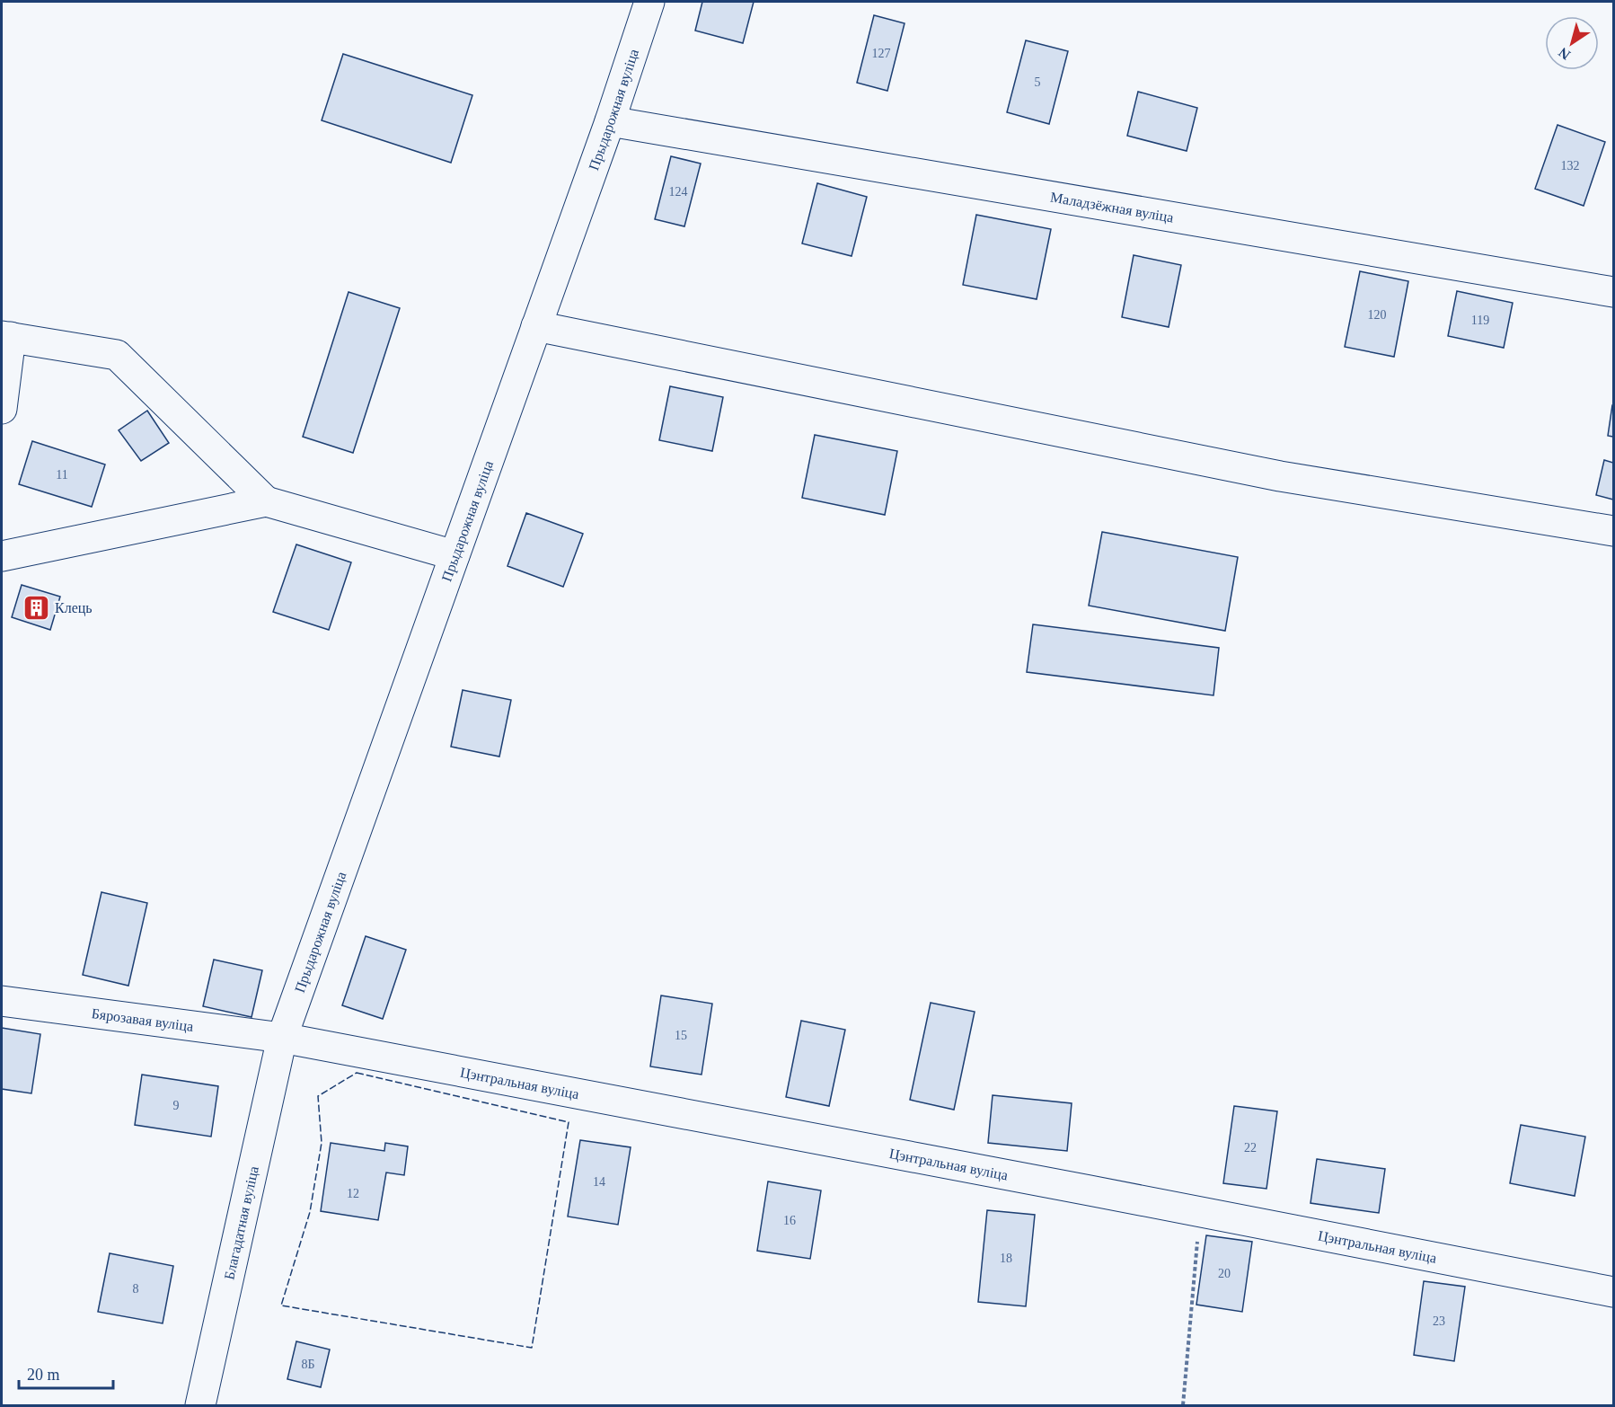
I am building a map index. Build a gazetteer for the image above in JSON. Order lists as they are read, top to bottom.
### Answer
{
  "streets": {
    "street": [
      "Прыдарожная вуліца",
      "Маладзёжная вуліца",
      "Бярозавая вуліца",
      "Цэнтральная вуліца",
      "Благадатная вуліца"
    ]
  },
  "crossings": [
    ["Прыдарожная вуліца", "Маладзёжная вуліца"],
    ["Прыдарожная вуліца", "Бярозавая вуліца"],
    ["Прыдарожная вуліца", "Цэнтральная вуліца"],
    ["Прыдарожная вуліца", "Благадатная вуліца"],
    ["Бярозавая вуліца", "Цэнтральная вуліца"],
    ["Бярозавая вуліца", "Благадатная вуліца"],
    ["Цэнтральная вуліца", "Благадатная вуліца"]
  ],
  "places": {
    "building": ["Клець"]
  },
  "house_numbers": [
    "127",
    "5",
    "132",
    "124",
    "120",
    "119",
    "11",
    "15",
    "9",
    "22",
    "14",
    "12",
    "16",
    "18",
    "20",
    "8",
    "23",
    "8Б"
  ],
  "scale_bar": "20 m",
  "north": "bottom left"
}
